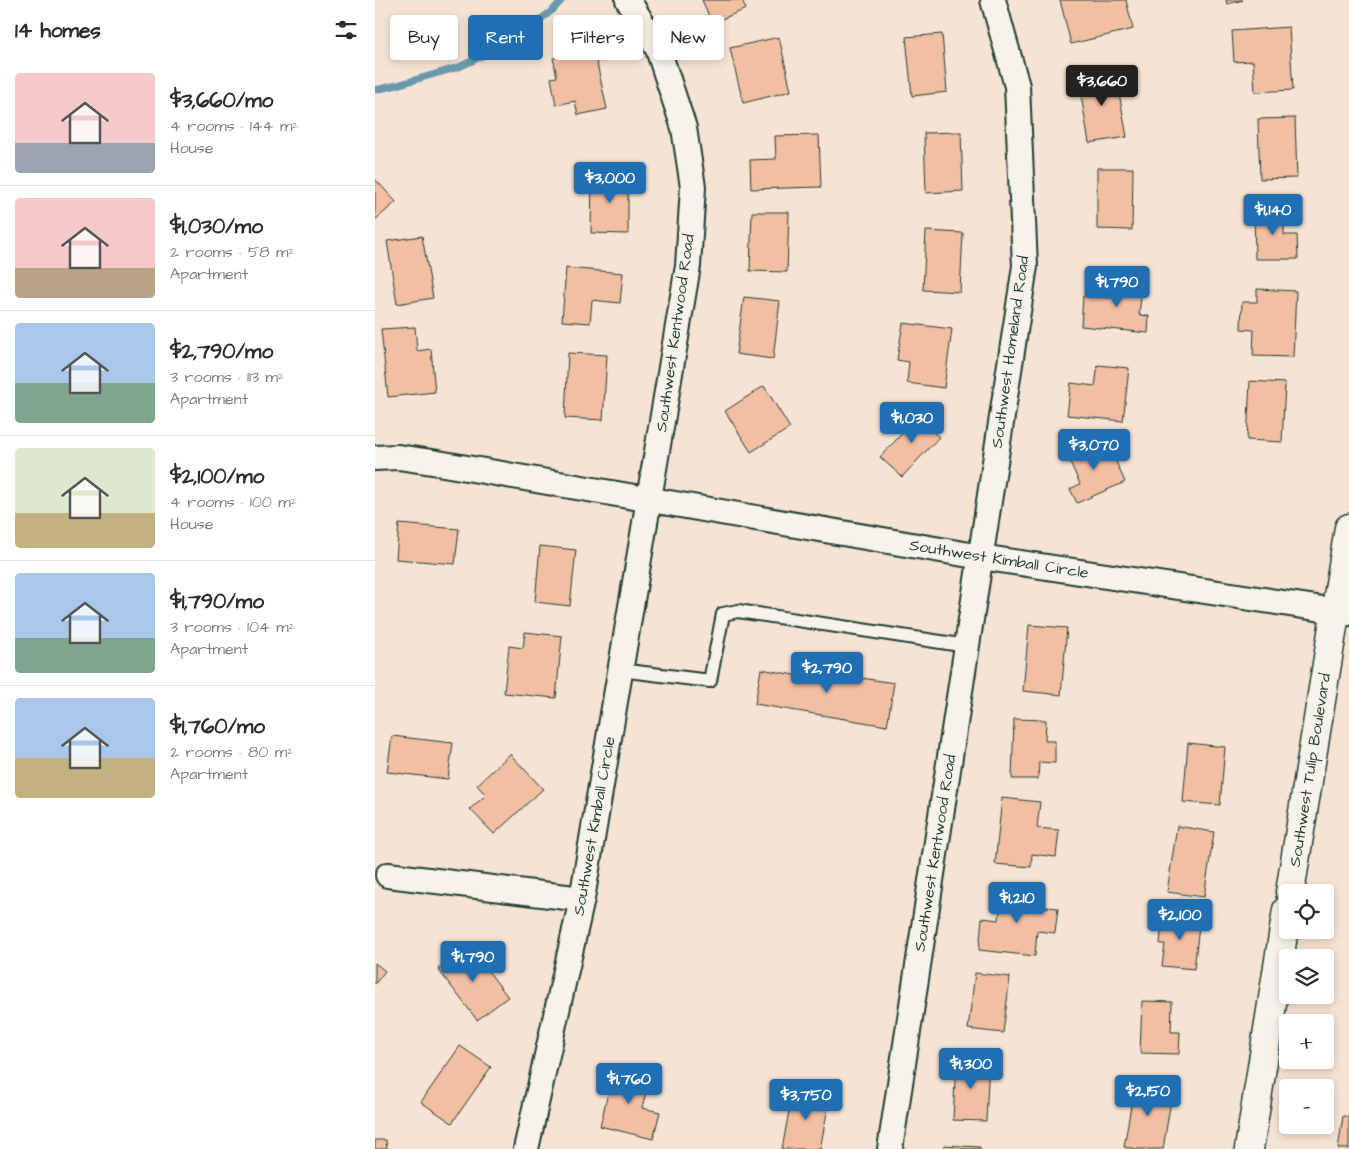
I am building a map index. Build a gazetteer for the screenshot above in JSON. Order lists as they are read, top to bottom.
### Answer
{
  "streets": {
    "street": [
      "Southwest Kentwood Road",
      "Southwest Homeland Road",
      "Southwest Kimball Circle",
      "Southwest Tulip Boulevard"
    ]
  },
  "crossings": [
    ["Southwest Kentwood Road", "Southwest Homeland Road"],
    ["Southwest Kentwood Road", "Southwest Kimball Circle"],
    ["Southwest Homeland Road", "Southwest Kimball Circle"],
    ["Southwest Kimball Circle", "Southwest Tulip Boulevard"]
  ],
  "page": {
    "heading": "14 homes",
    "chip": [
      "Buy",
      "Rent",
      "Filters",
      "New"
    ],
    "list": [
      {
        "name": "$3,660/mo",
        "note": "4 rooms · 144 m² · House"
      },
      {
        "name": "$1,030/mo",
        "note": "2 rooms · 58 m² · Apartment"
      },
      {
        "name": "$2,790/mo",
        "note": "3 rooms · 113 m² · Apartment"
      },
      {
        "name": "$2,100/mo",
        "note": "4 rooms · 100 m² · House"
      },
      {
        "name": "$1,790/mo",
        "note": "3 rooms · 104 m² · Apartment"
      },
      {
        "name": "$1,760/mo",
        "note": "2 rooms · 80 m² · Apartment"
      }
    ],
    "price": [
      "$3,660",
      "$3,000",
      "$1,140",
      "$1,790",
      "$1,030",
      "$3,070",
      "$2,790",
      "$1,210",
      "$2,100",
      "$1,790",
      "$1,300",
      "$1,760",
      "$2,150",
      "$3,750"
    ],
    "map_buttons": ["+", "−"]
  }
}
